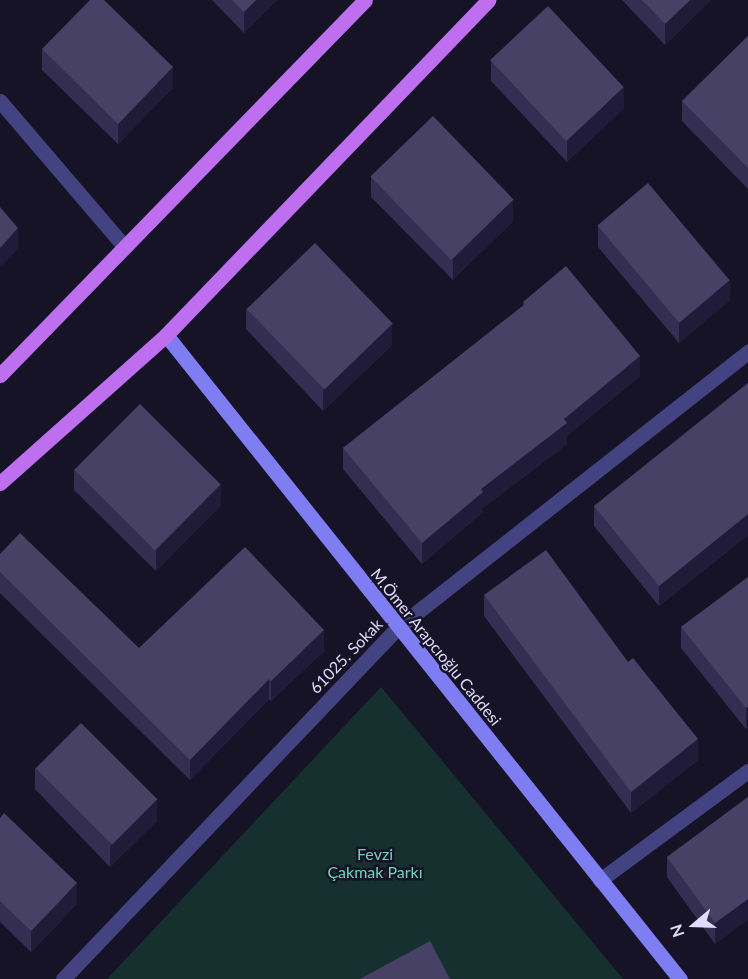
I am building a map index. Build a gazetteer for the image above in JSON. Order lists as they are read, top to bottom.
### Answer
{
  "streets": {
    "street": ["M.Ömer Arapcıoğlu Caddesi", "61025. Sokak"]
  },
  "crossings": [
    ["M.Ömer Arapcıoğlu Caddesi", "61025. Sokak"]
  ],
  "parks": ["Fevzi Çakmak Parkı"],
  "north": "left"
}
